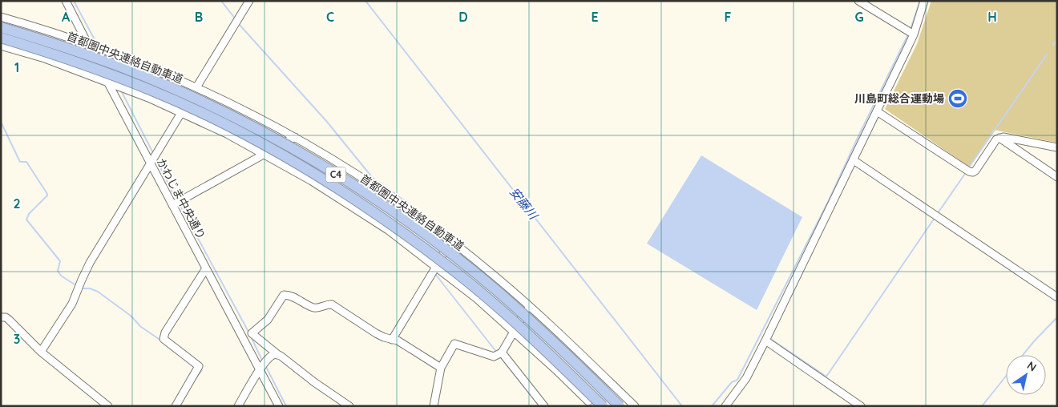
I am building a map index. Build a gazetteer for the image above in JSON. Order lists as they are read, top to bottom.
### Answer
{
  "streets": {
    "highway": ["首都圏中央連絡自動車道", "C4"],
    "street": ["かわじま中央通り"]
  },
  "water": ["安藤川"],
  "places": {
    "sports": ["川島町総合運動場"]
  },
  "north": "top right",
  "grid": {
    "columns": [
      "A",
      "B",
      "C",
      "D",
      "E",
      "F",
      "G",
      "H"
    ],
    "rows": ["1", "2", "3"]
  }
}
